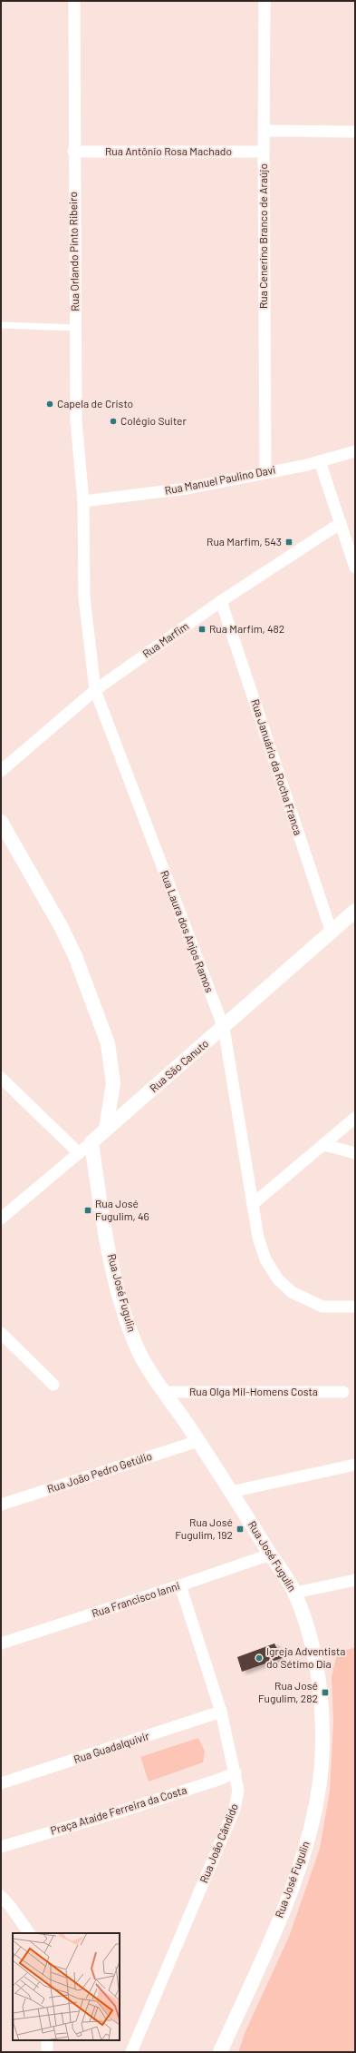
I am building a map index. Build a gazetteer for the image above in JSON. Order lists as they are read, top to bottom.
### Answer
{
  "streets": {
    "street": [
      "Rua Antônio Rosa Machado",
      "Rua Cenerino Branco de Araújo",
      "Rua Orlando Pinto Ribeiro",
      "Rua Manuel Paulino Davi",
      "Rua Marfim",
      "Rua Januário da Rocha Franca",
      "Rua Laura dos Anjos Ramos",
      "Rua São Canuto",
      "Rua José Fugulin",
      "Rua Olga Mil-Homens Costa",
      "Rua João Pedro Getúlio",
      "Rua Francisco Ianni",
      "Rua Guadalquivir",
      "Praça Ataíde Ferreira da Costa",
      "Rua João Cândido"
    ]
  },
  "crossings": [
    ["Rua Antônio Rosa Machado", "Rua Cenerino Branco de Araújo"],
    ["Rua Antônio Rosa Machado", "Rua Orlando Pinto Ribeiro"],
    ["Rua Cenerino Branco de Araújo", "Rua Manuel Paulino Davi"],
    ["Rua Orlando Pinto Ribeiro", "Rua Manuel Paulino Davi"],
    ["Rua Orlando Pinto Ribeiro", "Rua Laura dos Anjos Ramos"],
    ["Rua Manuel Paulino Davi", "Rua Laura dos Anjos Ramos"],
    ["Rua Marfim", "Rua Januário da Rocha Franca"],
    ["Rua Marfim", "Rua Laura dos Anjos Ramos"],
    ["Rua Januário da Rocha Franca", "Rua São Canuto"],
    ["Rua Laura dos Anjos Ramos", "Rua São Canuto"],
    ["Rua São Canuto", "Rua José Fugulin"],
    ["Rua José Fugulin", "Rua Olga Mil-Homens Costa"],
    ["Rua José Fugulin", "Rua João Pedro Getúlio"],
    ["Rua José Fugulin", "Rua Francisco Ianni"],
    ["Rua Francisco Ianni", "Rua João Cândido"],
    ["Rua Guadalquivir", "Rua João Cândido"],
    ["Praça Ataíde Ferreira da Costa", "Rua João Cândido"]
  ],
  "places": {
    "other": ["Capela de Cristo", "Colégio Suiter", "Igreja Adventista do Sétimo Dia"],
    "transit": [
      "Rua Marfim, 543",
      "Rua Marfim, 482",
      "Rua José Fugulim, 46",
      "Rua José Fugulim, 192",
      "Rua José Fugulim, 282"
    ]
  }
}
